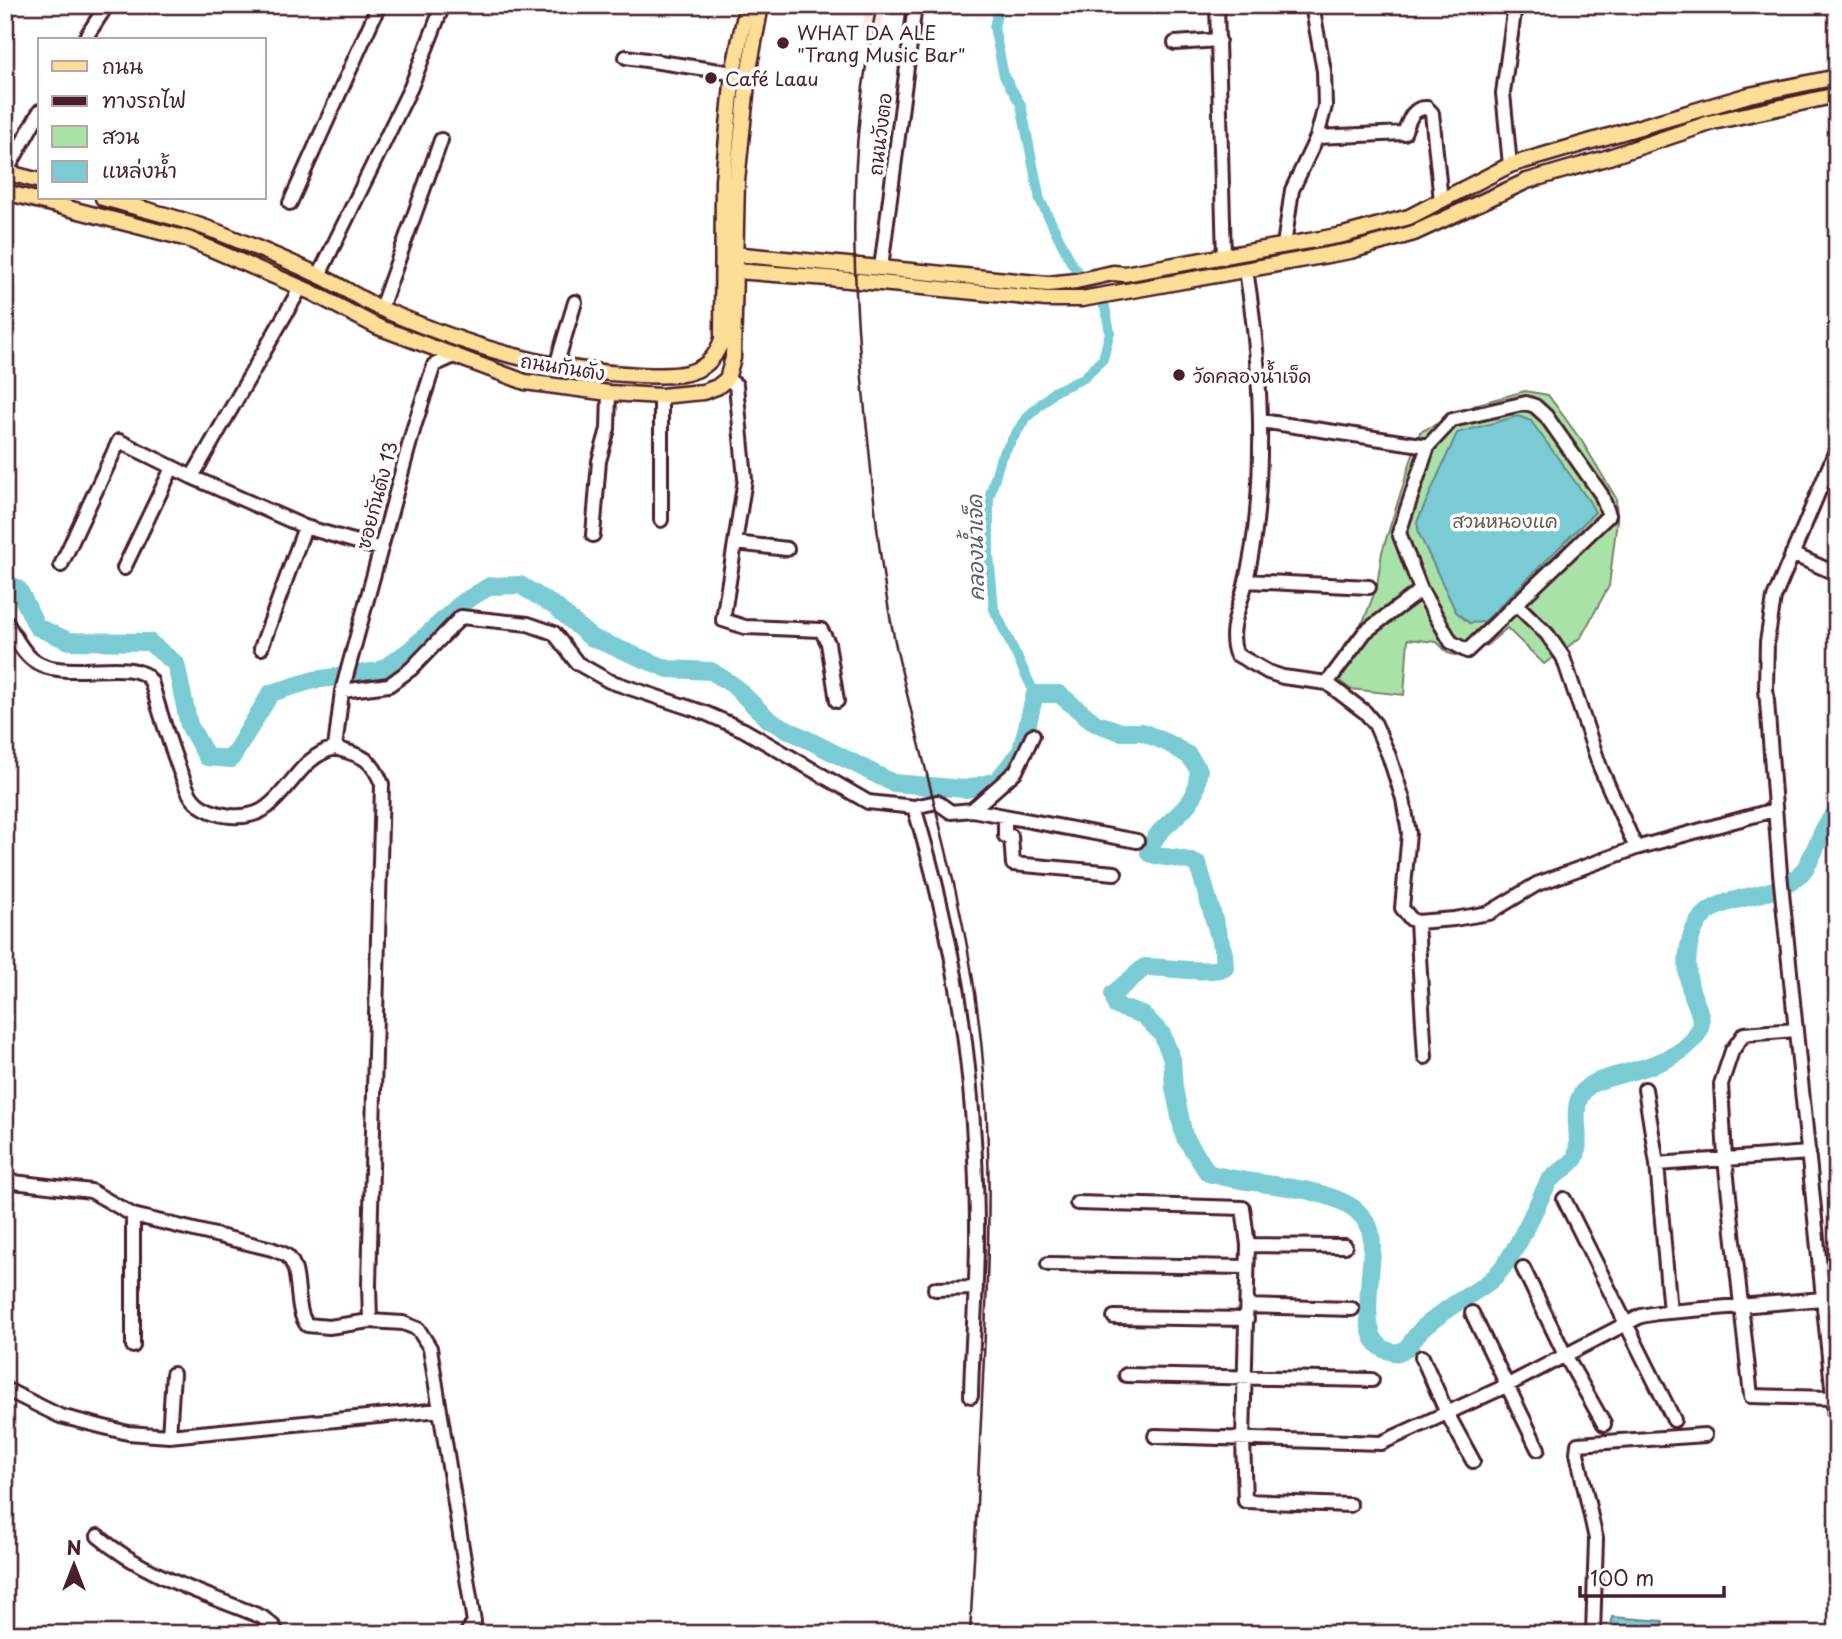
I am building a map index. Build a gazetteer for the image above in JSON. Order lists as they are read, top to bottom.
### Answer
{
  "streets": {
    "main road": ["ถนนกันตัง"],
    "street": ["ถนนวังตอ", "ซอยกันตัง 13"]
  },
  "crossings": [
    ["ถนนกันตัง", "ซอยกันตัง 13"]
  ],
  "water": ["คลองน้ำเจ็ด"],
  "parks": ["สวนหนองแค"],
  "places": ["WHAT DA ALE \"Trang Music Bar\"", "Café Laau", "วัดคลองน้ำเจ็ด"],
  "legend": [
    "ถนน",
    "ทางรถไฟ",
    "สวน",
    "แหล่งน้ำ"
  ],
  "scale_bar": "100 m",
  "north": "top"
}
